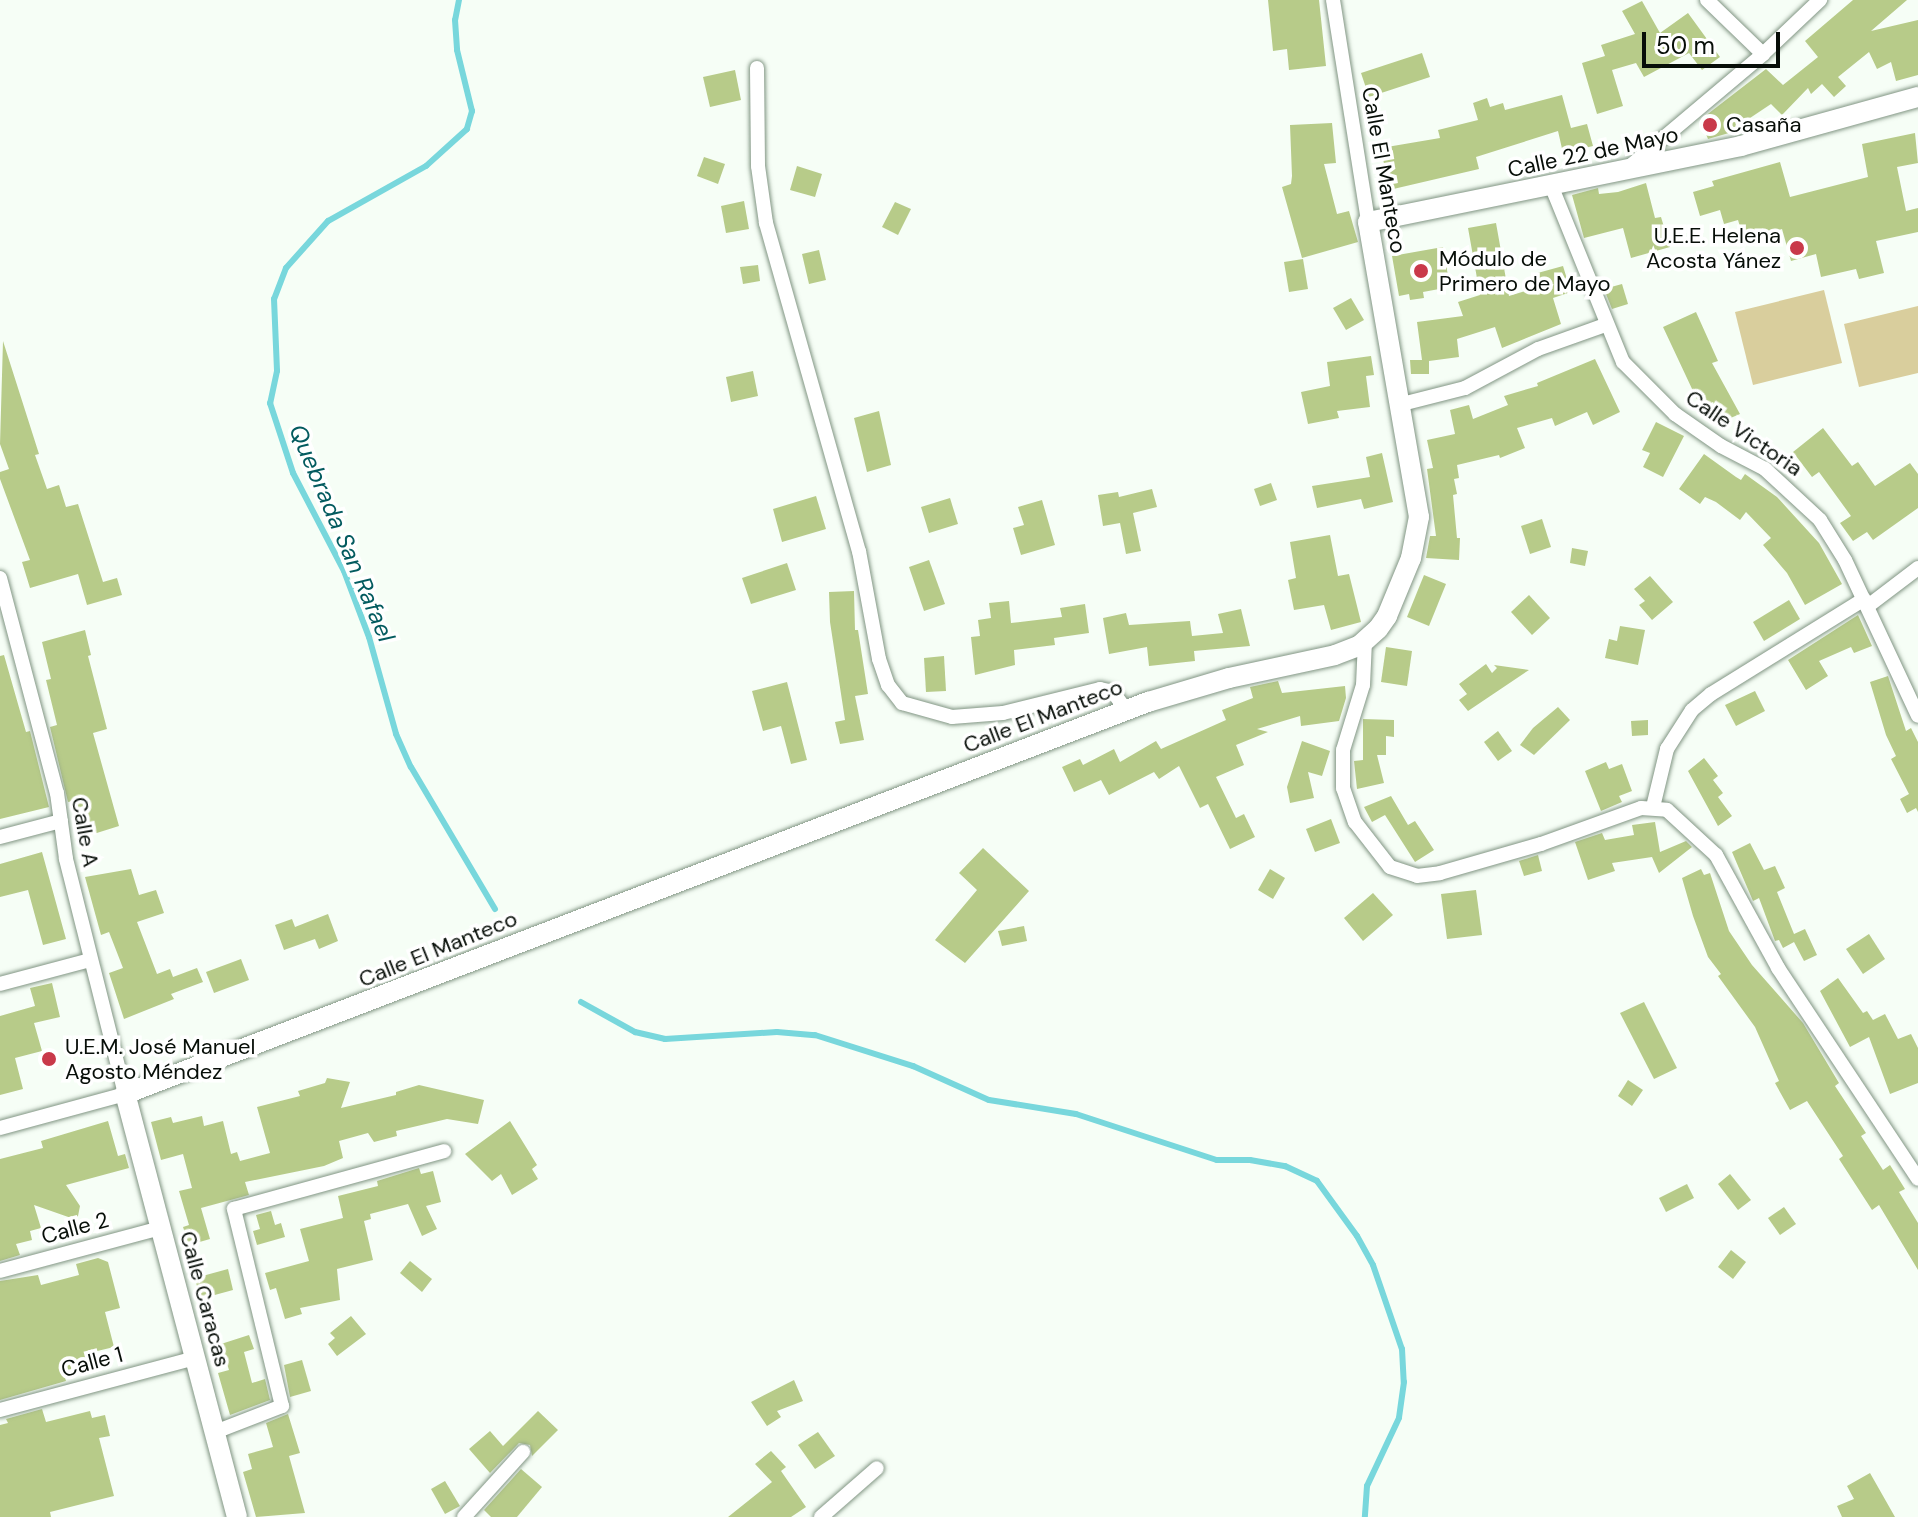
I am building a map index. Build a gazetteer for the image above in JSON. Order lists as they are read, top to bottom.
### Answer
{
  "streets": {
    "street": [
      "Calle 22 de Mayo",
      "Calle El Manteco",
      "Calle Victoria",
      "Calle A",
      "Calle 2",
      "Calle Caracas",
      "Calle 1"
    ]
  },
  "crossings": [
    ["Calle 22 de Mayo", "Calle El Manteco"],
    ["Calle 22 de Mayo", "Calle Victoria"],
    ["Calle El Manteco", "Calle A"],
    ["Calle El Manteco", "Calle Caracas"],
    ["Calle A", "Calle Caracas"],
    ["Calle 2", "Calle Caracas"],
    ["Calle Caracas", "Calle 1"]
  ],
  "water": ["Quebrada San Rafael"],
  "places": [
    "Casaña",
    "U.E.E. Helena Acosta Yánez",
    "Módulo de Primero de Mayo",
    "U.E.M. José Manuel Agosto Méndez"
  ],
  "scale_bar": "50 m"
}
